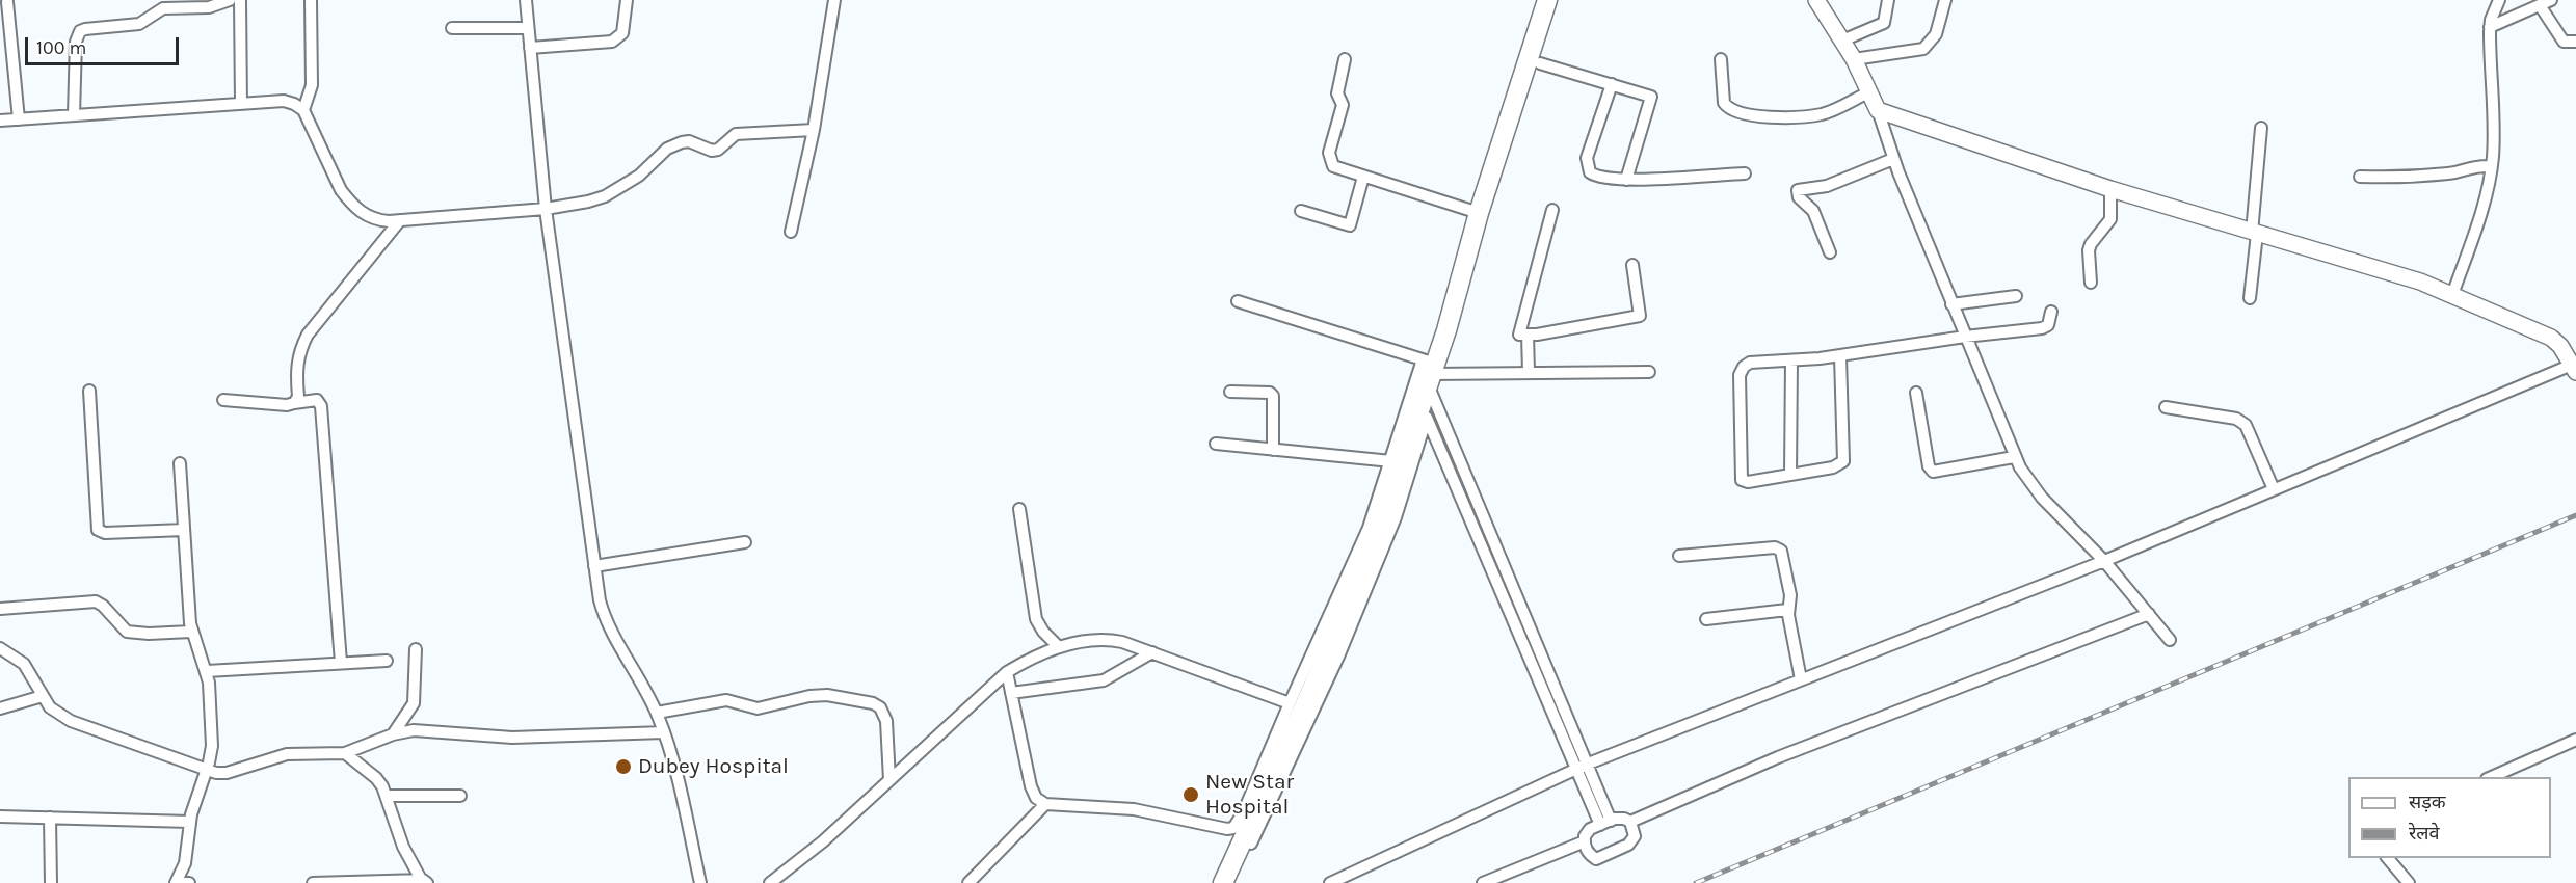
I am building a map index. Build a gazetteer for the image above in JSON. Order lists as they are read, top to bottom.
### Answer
{
  "places": ["Dubey Hospital", "New Star Hospital"],
  "legend": ["सड़क", "रेलवे"],
  "scale_bar": "100 m"
}
